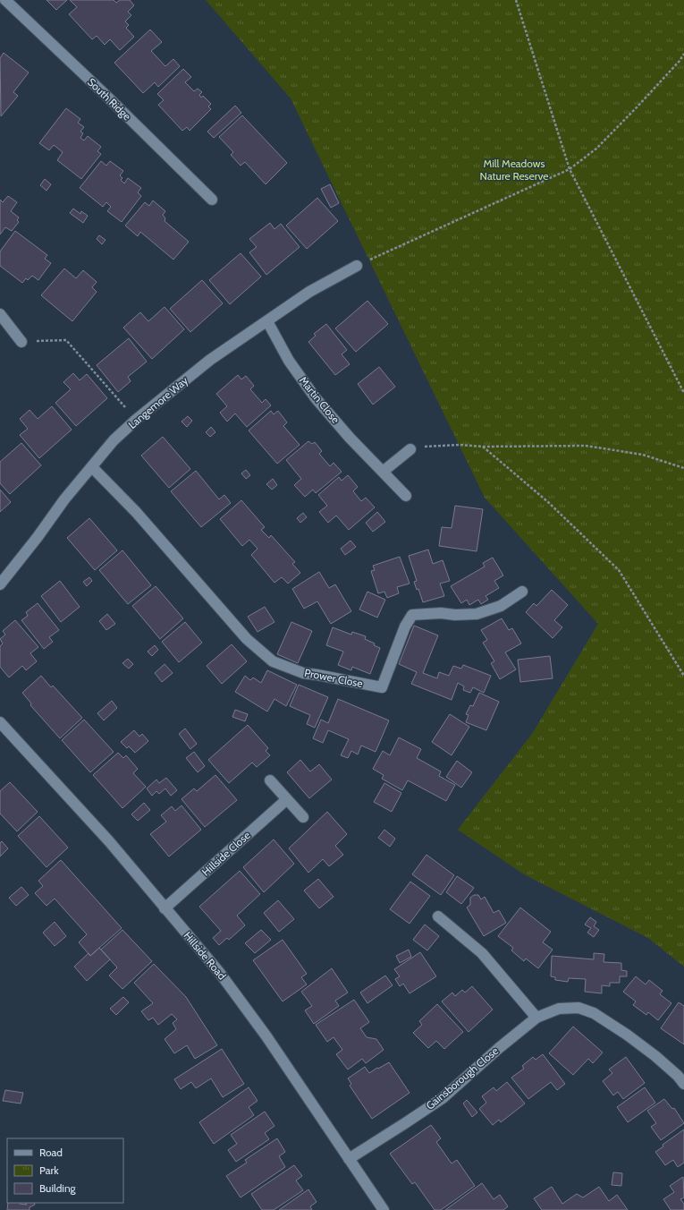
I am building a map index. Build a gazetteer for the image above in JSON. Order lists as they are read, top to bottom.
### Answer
{
  "streets": {
    "street": [
      "South Ridge",
      "Martin Close",
      "Langemore Way",
      "Prower Close",
      "Hillside Close",
      "Hillside Road",
      "Gainsborough Close"
    ]
  },
  "crossings": [
    ["Martin Close", "Langemore Way"],
    ["Langemore Way", "Prower Close"],
    ["Hillside Close", "Hillside Road"],
    ["Hillside Road", "Gainsborough Close"]
  ],
  "parks": ["Mill Meadows Nature Reserve"],
  "legend": ["Road", "Park", "Building"]
}
